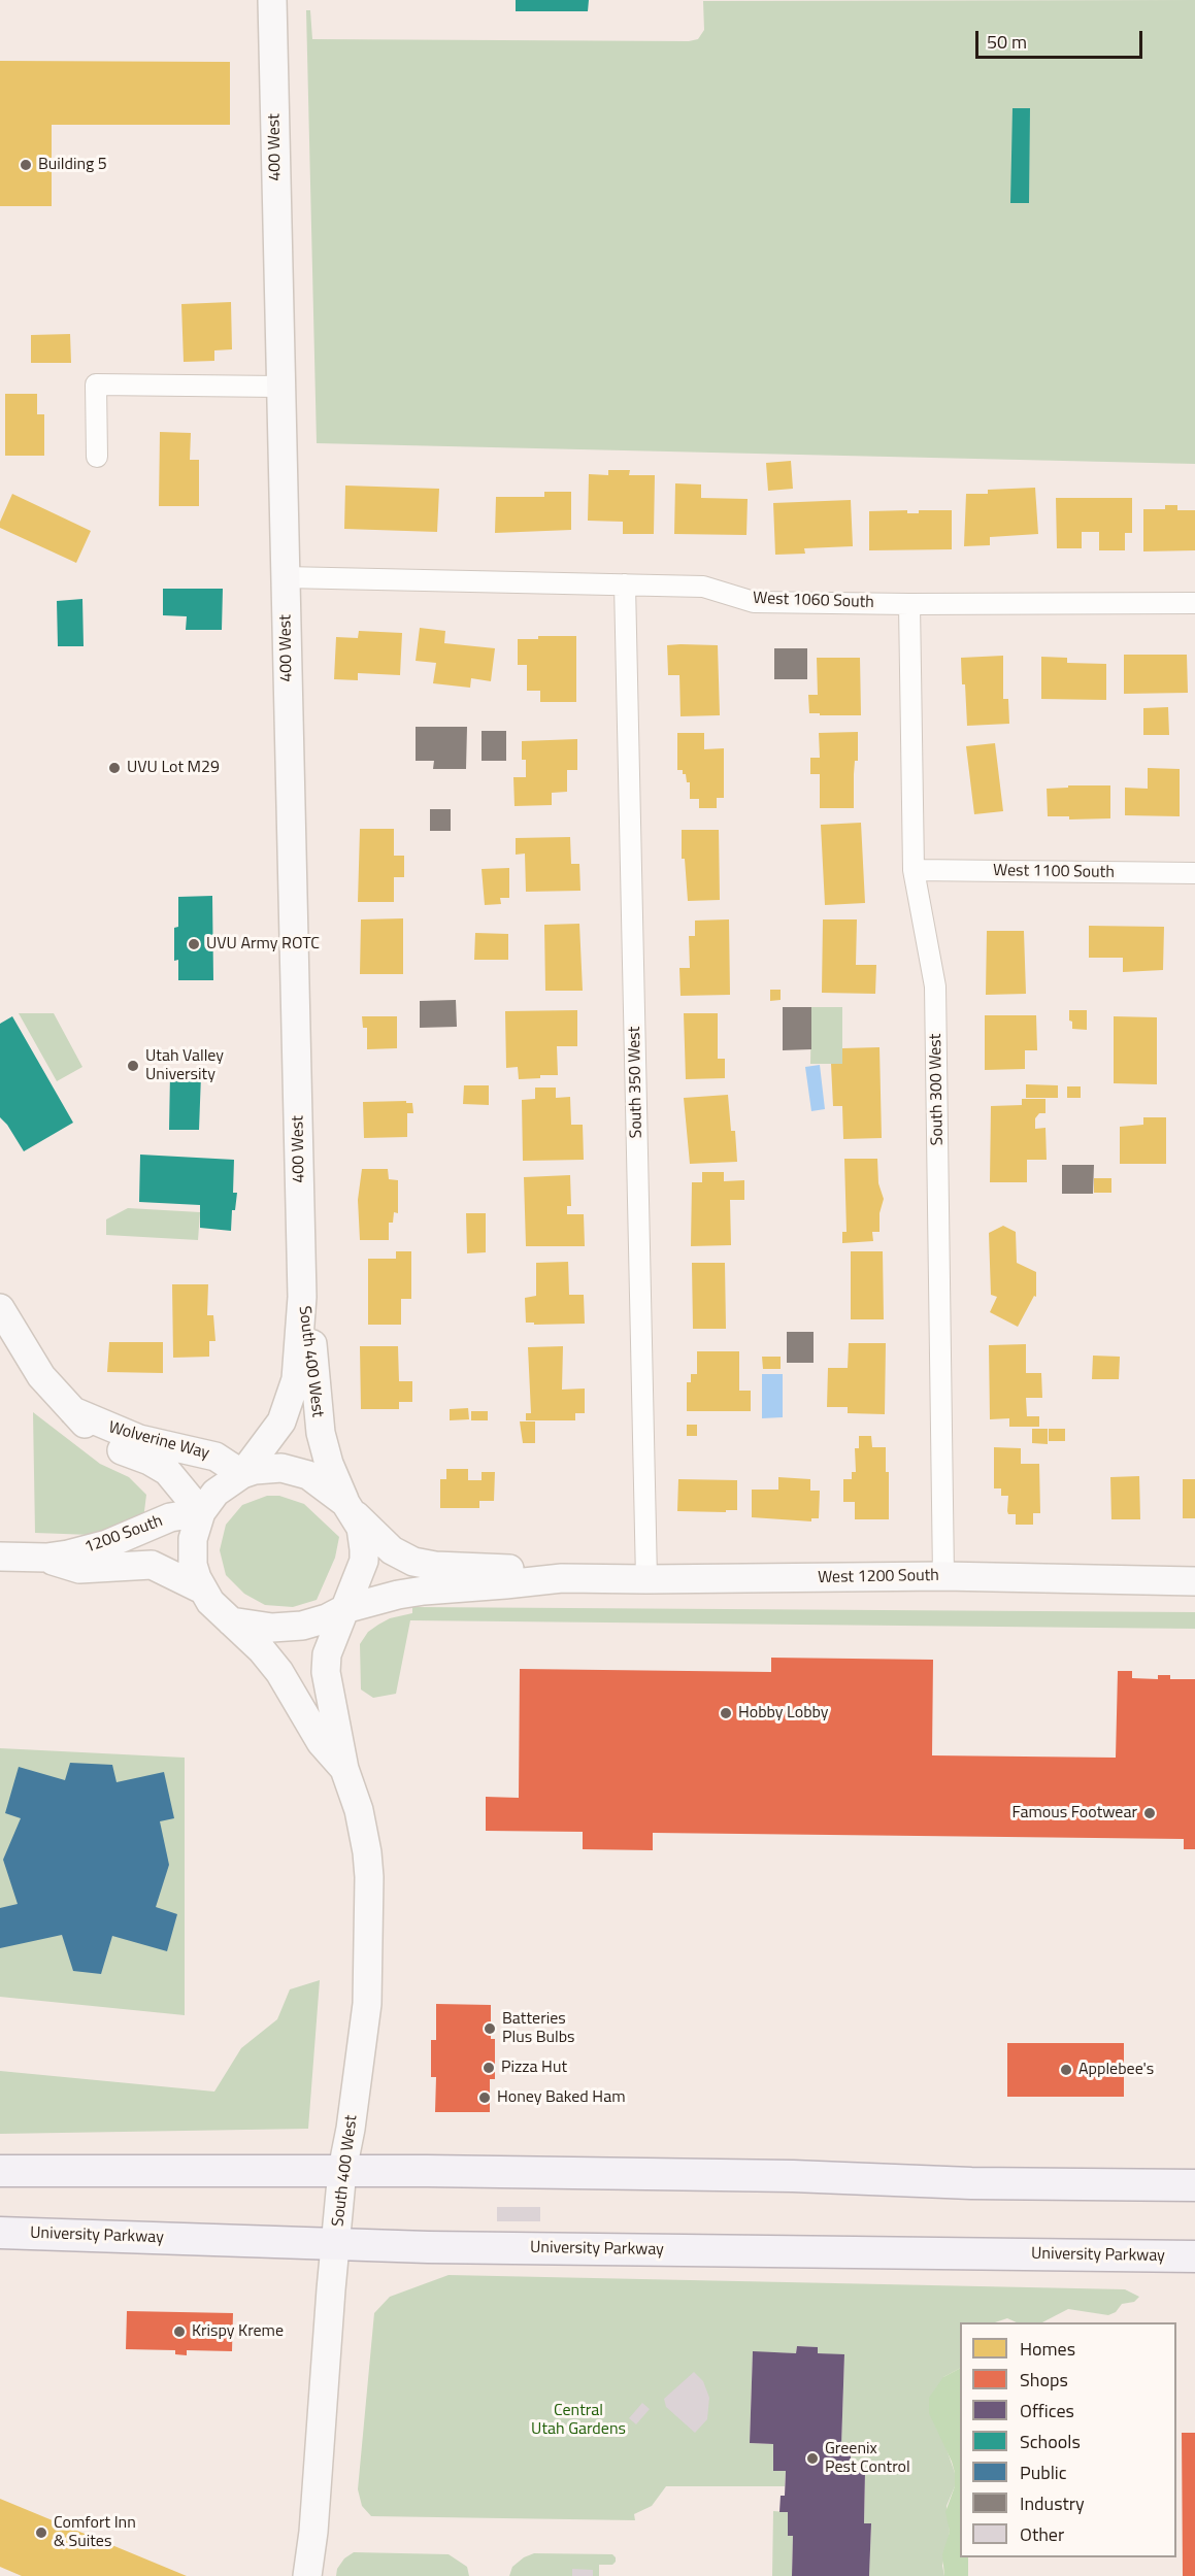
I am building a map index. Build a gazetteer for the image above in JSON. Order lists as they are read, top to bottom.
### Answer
{
  "streets": {
    "main road": [
      "400 West",
      "South 400 West",
      "Wolverine Way",
      "1200 South",
      "West 1200 South",
      "University Parkway"
    ],
    "street": [
      "West 1060 South",
      "West 1100 South",
      "South 350 West",
      "South 300 West"
    ]
  },
  "crossings": [
    ["400 West", "West 1060 South"],
    ["400 West", "South 400 West"],
    ["West 1060 South", "South 350 West"],
    ["West 1060 South", "South 300 West"],
    ["West 1100 South", "South 300 West"],
    ["South 350 West", "West 1200 South"],
    ["South 300 West", "West 1200 South"],
    ["South 400 West", "Wolverine Way"],
    ["South 400 West", "1200 South"],
    ["South 400 West", "West 1200 South"],
    ["South 400 West", "University Parkway"],
    ["Wolverine Way", "1200 South"],
    ["Wolverine Way", "West 1200 South"],
    ["1200 South", "West 1200 South"]
  ],
  "parks": ["Central Utah Gardens"],
  "places": [
    "Building 5",
    "UVU Lot M29",
    "UVU Army ROTC",
    "Utah Valley University",
    "Hobby Lobby",
    "Famous Footwear",
    "Batteries Plus Bulbs",
    "Pizza Hut",
    "Applebee's",
    "Honey Baked Ham",
    "Krispy Kreme",
    "Greenix Pest Control",
    "Comfort Inn & Suites"
  ],
  "legend": [
    "Homes",
    "Shops",
    "Offices",
    "Schools",
    "Public",
    "Industry",
    "Other"
  ],
  "scale_bar": "50 m"
}
